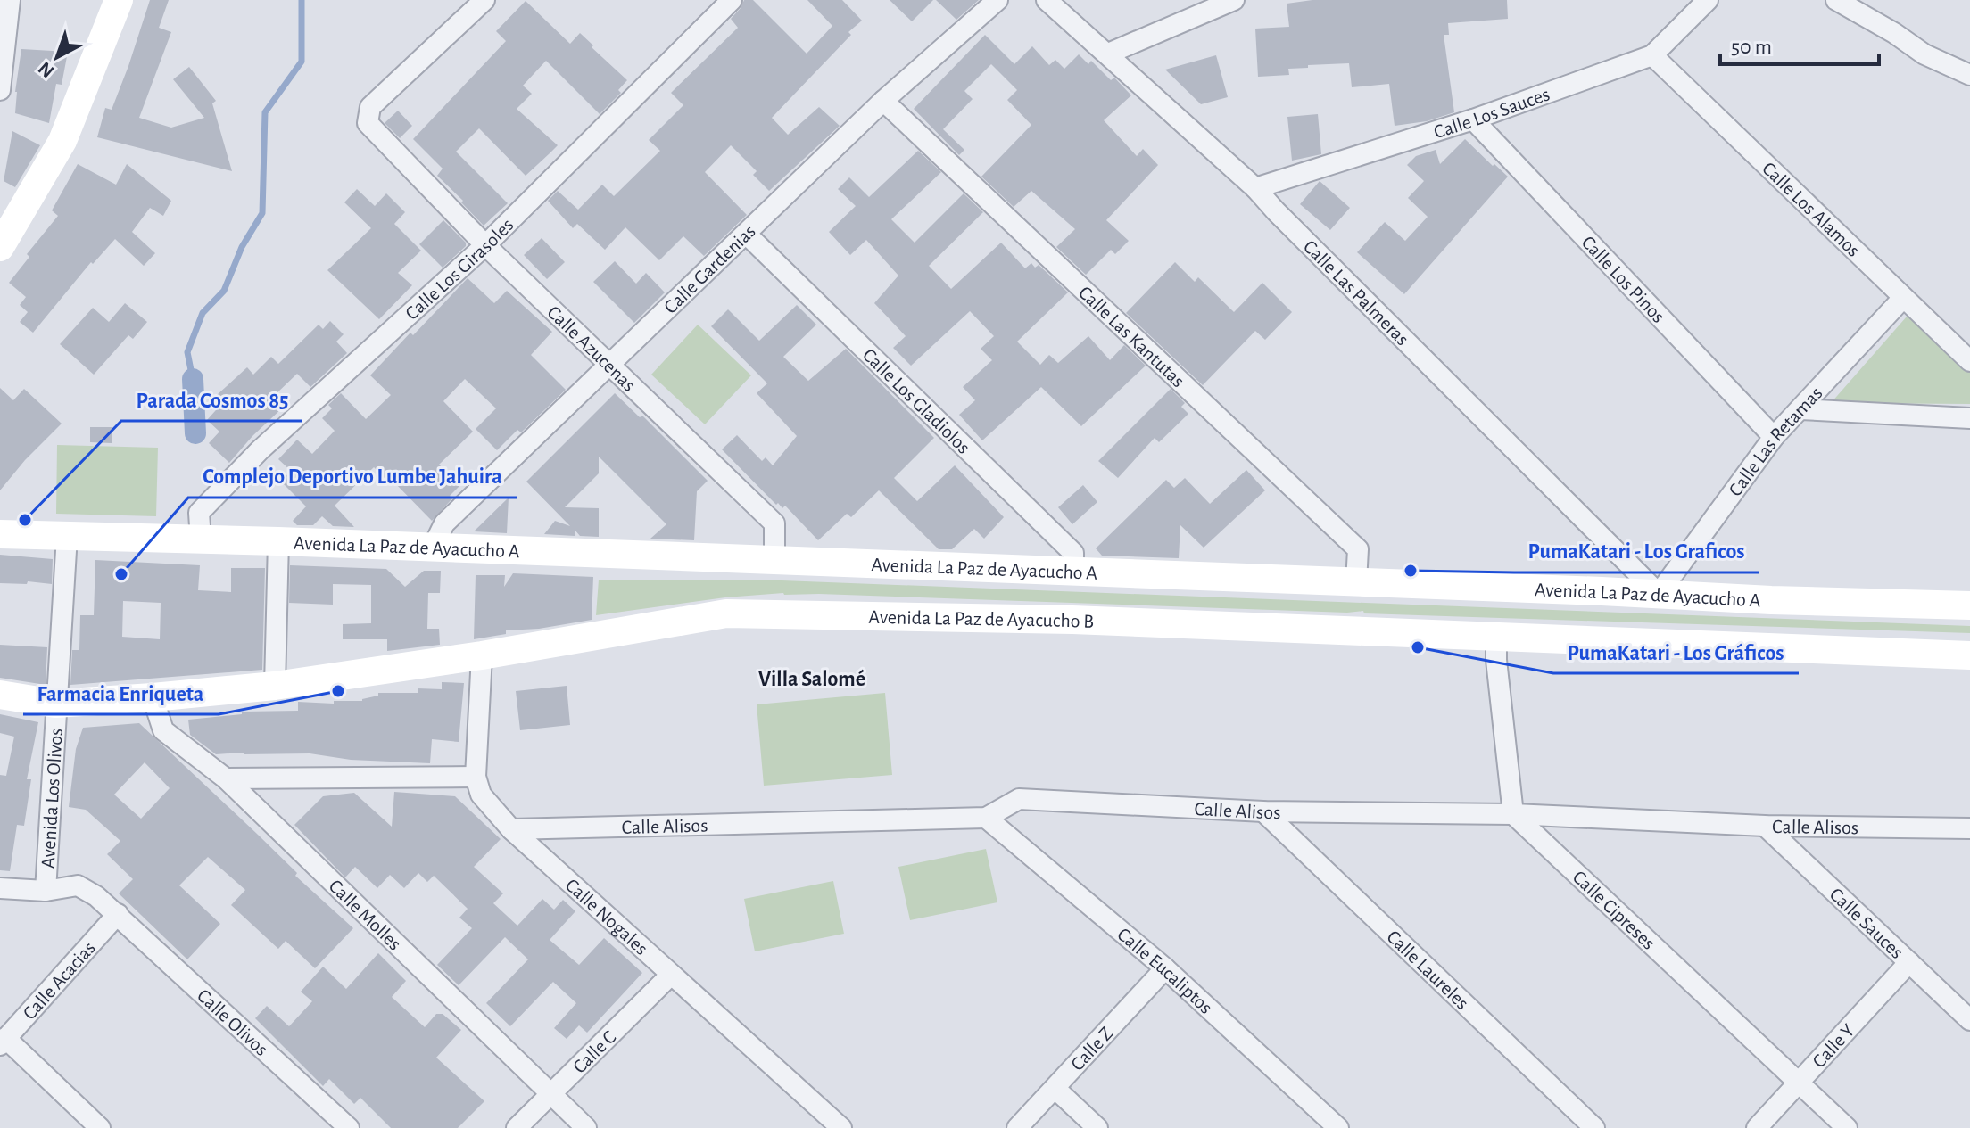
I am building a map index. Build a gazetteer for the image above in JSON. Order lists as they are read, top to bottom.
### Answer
{
  "streets": {
    "main road": ["Avenida La Paz de Ayacucho A", "Avenida La Paz de Ayacucho B"],
    "street": [
      "Calle Los Sauces",
      "Calle Los Alamos",
      "Calle Los Girasoles",
      "Calle Gardenias",
      "Calle Los Pinos",
      "Calle Las Palmeras",
      "Calle Las Kantutas",
      "Calle Azucenas",
      "Calle Los Gladiolos",
      "Calle Las Retamas",
      "Avenida Los Olivos",
      "Calle Alisos",
      "Calle Cipreses",
      "Calle Molles",
      "Calle Nogales",
      "Calle Sauces",
      "Calle Eucaliptos",
      "Calle Laureles",
      "Calle Acacias",
      "Calle Olivos",
      "Calle Y",
      "Calle Z",
      "Calle C"
    ]
  },
  "crossings": [
    ["Calle Los Sauces", "Calle Los Alamos"],
    ["Calle Los Sauces", "Calle Los Pinos"],
    ["Calle Los Sauces", "Calle Las Palmeras"],
    ["Calle Los Alamos", "Calle Las Retamas"],
    ["Calle Los Girasoles", "Calle Azucenas"],
    ["Calle Los Girasoles", "Avenida La Paz de Ayacucho A"],
    ["Calle Gardenias", "Calle Las Kantutas"],
    ["Calle Gardenias", "Calle Azucenas"],
    ["Calle Gardenias", "Calle Los Gladiolos"],
    ["Calle Gardenias", "Avenida La Paz de Ayacucho A"],
    ["Calle Los Pinos", "Calle Las Retamas"],
    ["Calle Las Palmeras", "Calle Las Retamas"],
    ["Calle Las Palmeras", "Avenida La Paz de Ayacucho A"],
    ["Calle Las Kantutas", "Avenida La Paz de Ayacucho A"],
    ["Calle Azucenas", "Avenida La Paz de Ayacucho A"],
    ["Calle Los Gladiolos", "Avenida La Paz de Ayacucho A"],
    ["Calle Las Retamas", "Avenida La Paz de Ayacucho A"],
    ["Avenida La Paz de Ayacucho A", "Avenida Los Olivos"],
    ["Avenida La Paz de Ayacucho B", "Avenida Los Olivos"],
    ["Avenida La Paz de Ayacucho B", "Calle Molles"],
    ["Avenida Los Olivos", "Calle Olivos"],
    ["Calle Alisos", "Calle Cipreses"],
    ["Calle Alisos", "Calle Nogales"],
    ["Calle Alisos", "Calle Sauces"],
    ["Calle Alisos", "Calle Eucaliptos"],
    ["Calle Alisos", "Calle Laureles"],
    ["Calle Cipreses", "Calle Y"],
    ["Calle Molles", "Calle C"],
    ["Calle Nogales", "Calle C"],
    ["Calle Sauces", "Calle Y"],
    ["Calle Eucaliptos", "Calle Z"],
    ["Calle Acacias", "Calle Olivos"]
  ],
  "districts": ["Villa Salomé"],
  "places": [
    "Parada Cosmos 85",
    "PumaKatari - Los Graficos",
    "Complejo Deportivo Lumbe Jahuira",
    "PumaKatari - Los Gráficos",
    "Farmacia Enriqueta"
  ],
  "scale_bar": "50 m",
  "north": "bottom left"
}
